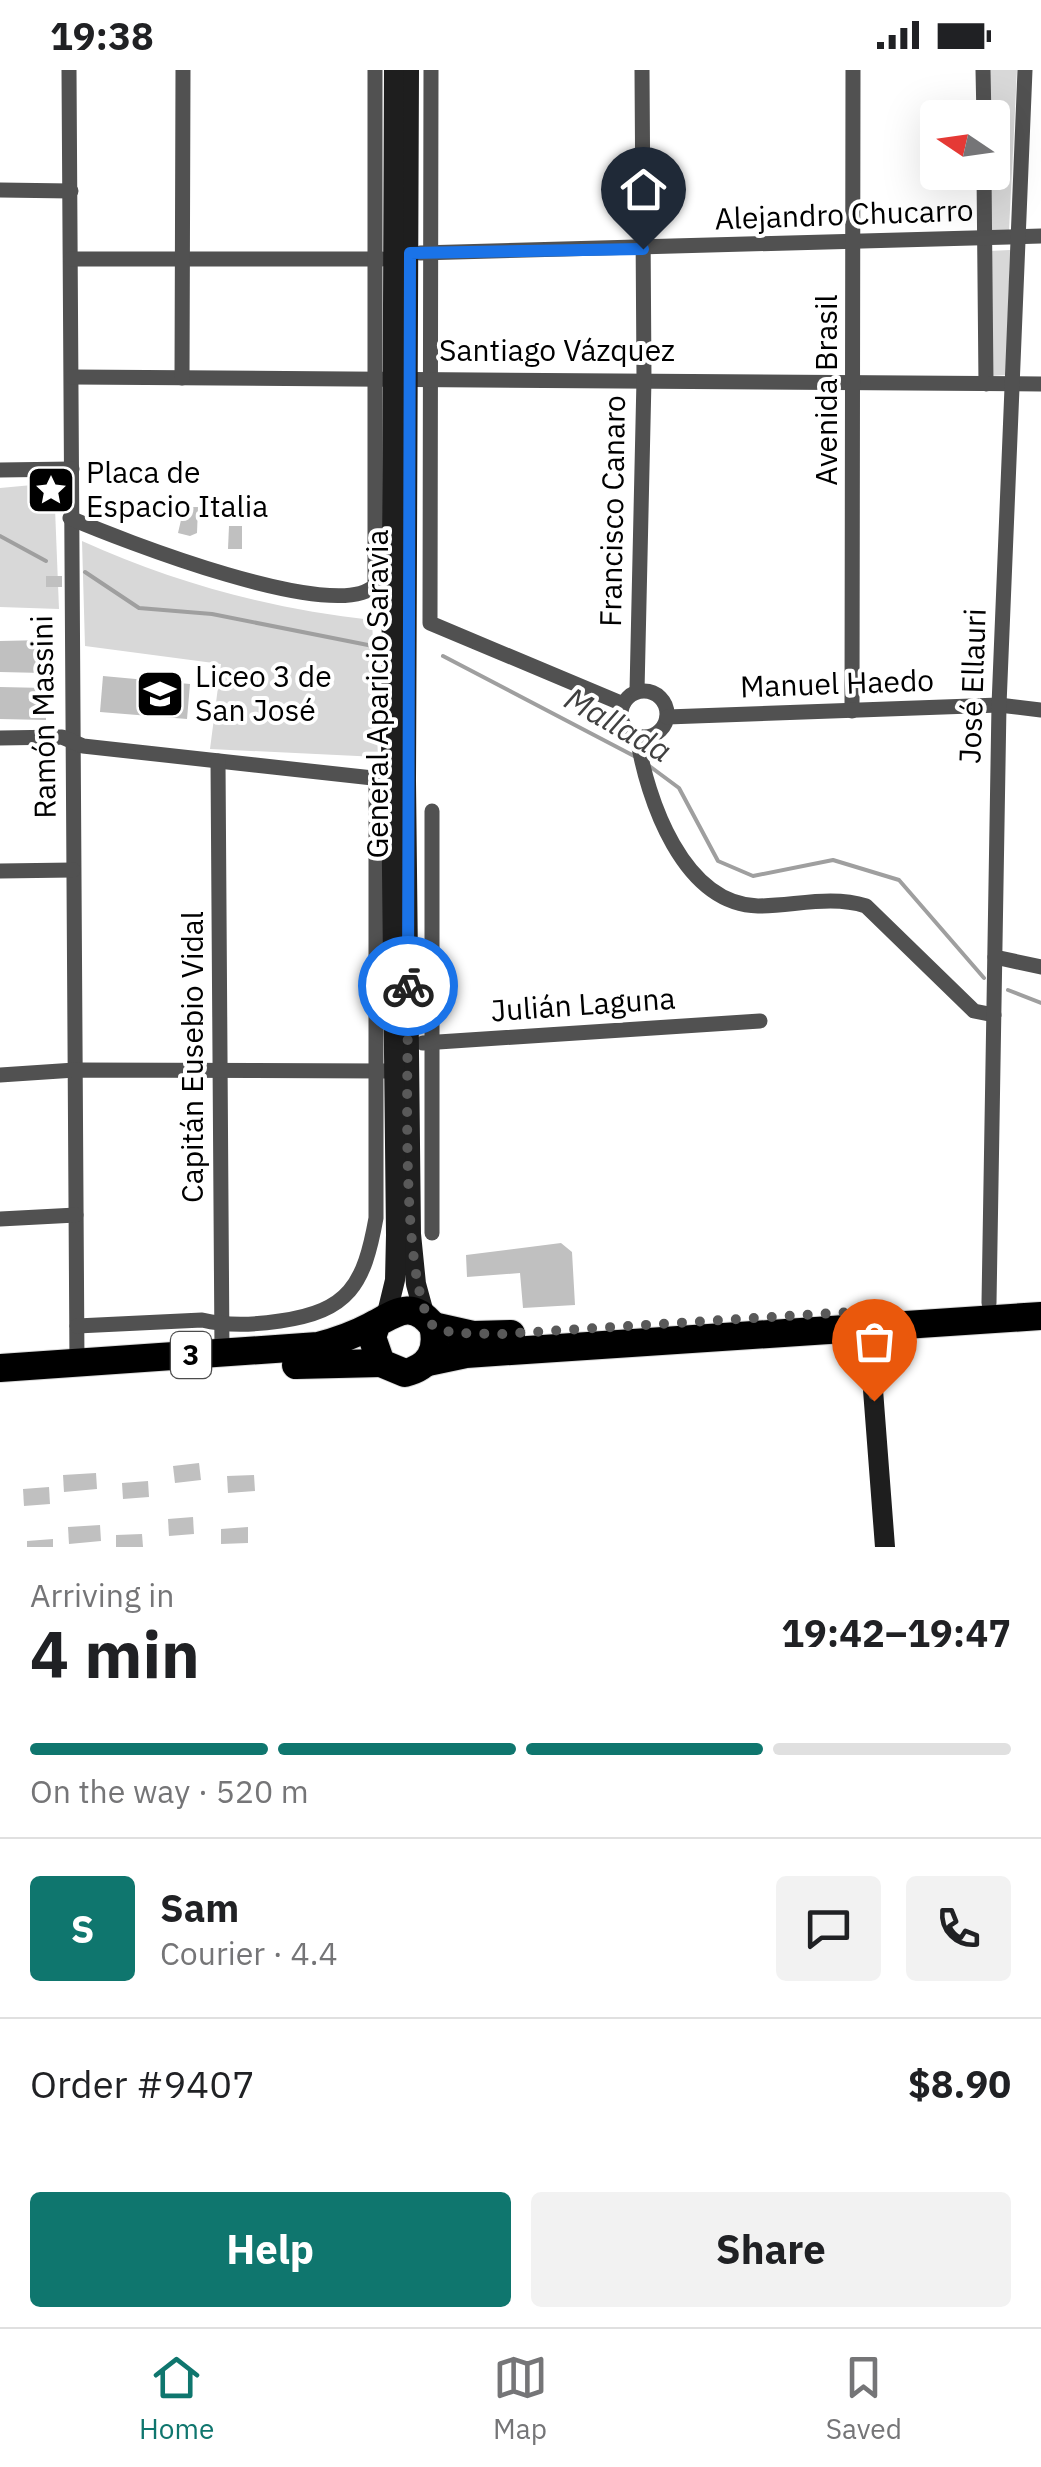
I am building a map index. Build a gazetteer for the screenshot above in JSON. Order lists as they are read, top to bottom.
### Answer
{
  "streets": {
    "highway": ["3"],
    "main road": ["General Aparicio Saravia"],
    "street": [
      "Alejandro Chucarro",
      "Santiago Vázquez",
      "Avenida Brasil",
      "Francisco Canaro",
      "Manuel Haedo",
      "José Ellauri",
      "Ramón Massini",
      "Julián Laguna",
      "Capitán Eusebio Vidal"
    ]
  },
  "crossings": [
    ["Alejandro Chucarro", "Avenida Brasil"],
    ["Alejandro Chucarro", "Francisco Canaro"],
    ["Alejandro Chucarro", "José Ellauri"],
    ["Alejandro Chucarro", "General Aparicio Saravia"],
    ["Alejandro Chucarro", "Ramón Massini"],
    ["Santiago Vázquez", "Avenida Brasil"],
    ["Santiago Vázquez", "Francisco Canaro"],
    ["Santiago Vázquez", "José Ellauri"],
    ["Santiago Vázquez", "General Aparicio Saravia"],
    ["Santiago Vázquez", "Ramón Massini"],
    ["Avenida Brasil", "Manuel Haedo"],
    ["Francisco Canaro", "Manuel Haedo"],
    ["Francisco Canaro", "General Aparicio Saravia"],
    ["Manuel Haedo", "José Ellauri"],
    ["Manuel Haedo", "General Aparicio Saravia"],
    ["José Ellauri", "3"],
    ["General Aparicio Saravia", "Ramón Massini"],
    ["General Aparicio Saravia", "Julián Laguna"],
    ["General Aparicio Saravia", "Capitán Eusebio Vidal"],
    ["General Aparicio Saravia", "3"],
    ["Ramón Massini", "3"],
    ["Capitán Eusebio Vidal", "3"]
  ],
  "water": ["Mallada"],
  "places": {
    "place": ["Placa de Espacio Italia"],
    "school or university": ["Liceo 3 de San José"]
  },
  "north": "left",
  "page": {
    "status": "19:38",
    "heading": ["4 min", "Arriving in", "19:42–19:47"],
    "panel": [
      "Sam",
      "Courier · 4.4",
      "Order #9407",
      "$8.90"
    ],
    "bar": "On the way · 520 m",
    "round": "S",
    "buttons": ["Help", "Share"],
    "tabs": ["Home", "Map", "Saved"]
  }
}
